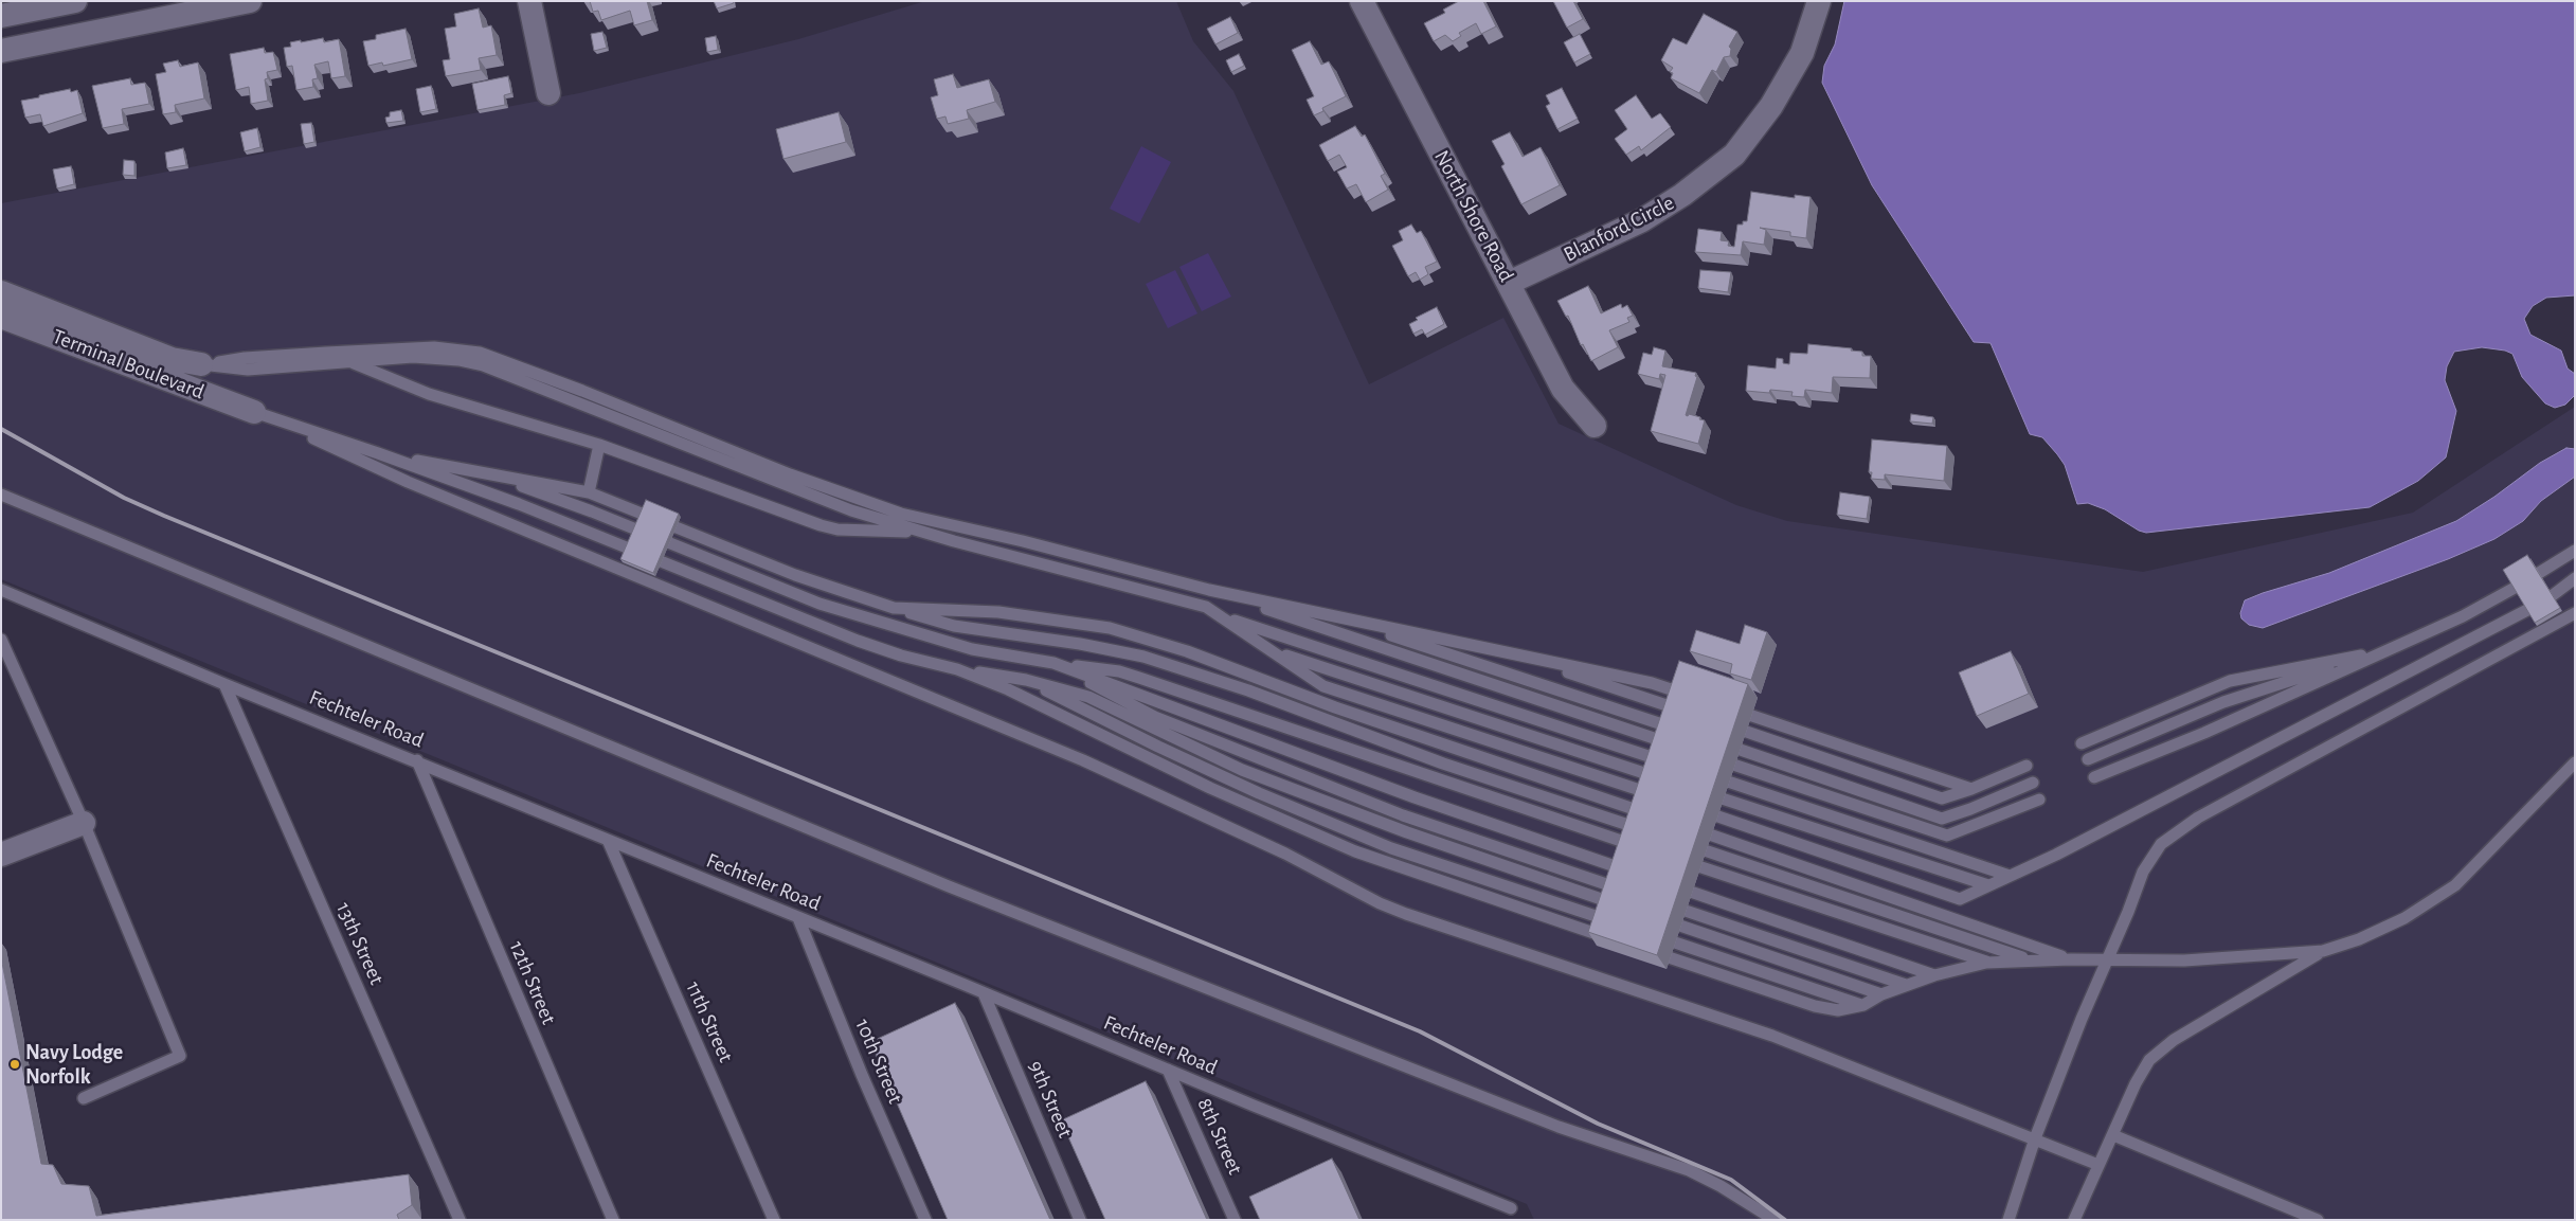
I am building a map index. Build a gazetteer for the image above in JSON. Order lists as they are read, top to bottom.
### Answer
{
  "streets": {
    "street": ["North Shore Road", "Blanford Circle", "Terminal Boulevard"],
    "lane": [
      "Fechteler Road",
      "13th Street",
      "12th Street",
      "11th Street",
      "10th Street",
      "9th Street",
      "8th Street"
    ]
  },
  "crossings": [
    ["North Shore Road", "Blanford Circle"],
    ["Fechteler Road", "13th Street"],
    ["Fechteler Road", "12th Street"],
    ["Fechteler Road", "11th Street"],
    ["Fechteler Road", "10th Street"],
    ["Fechteler Road", "9th Street"],
    ["Fechteler Road", "8th Street"]
  ],
  "places": ["Navy Lodge Norfolk"]
}
